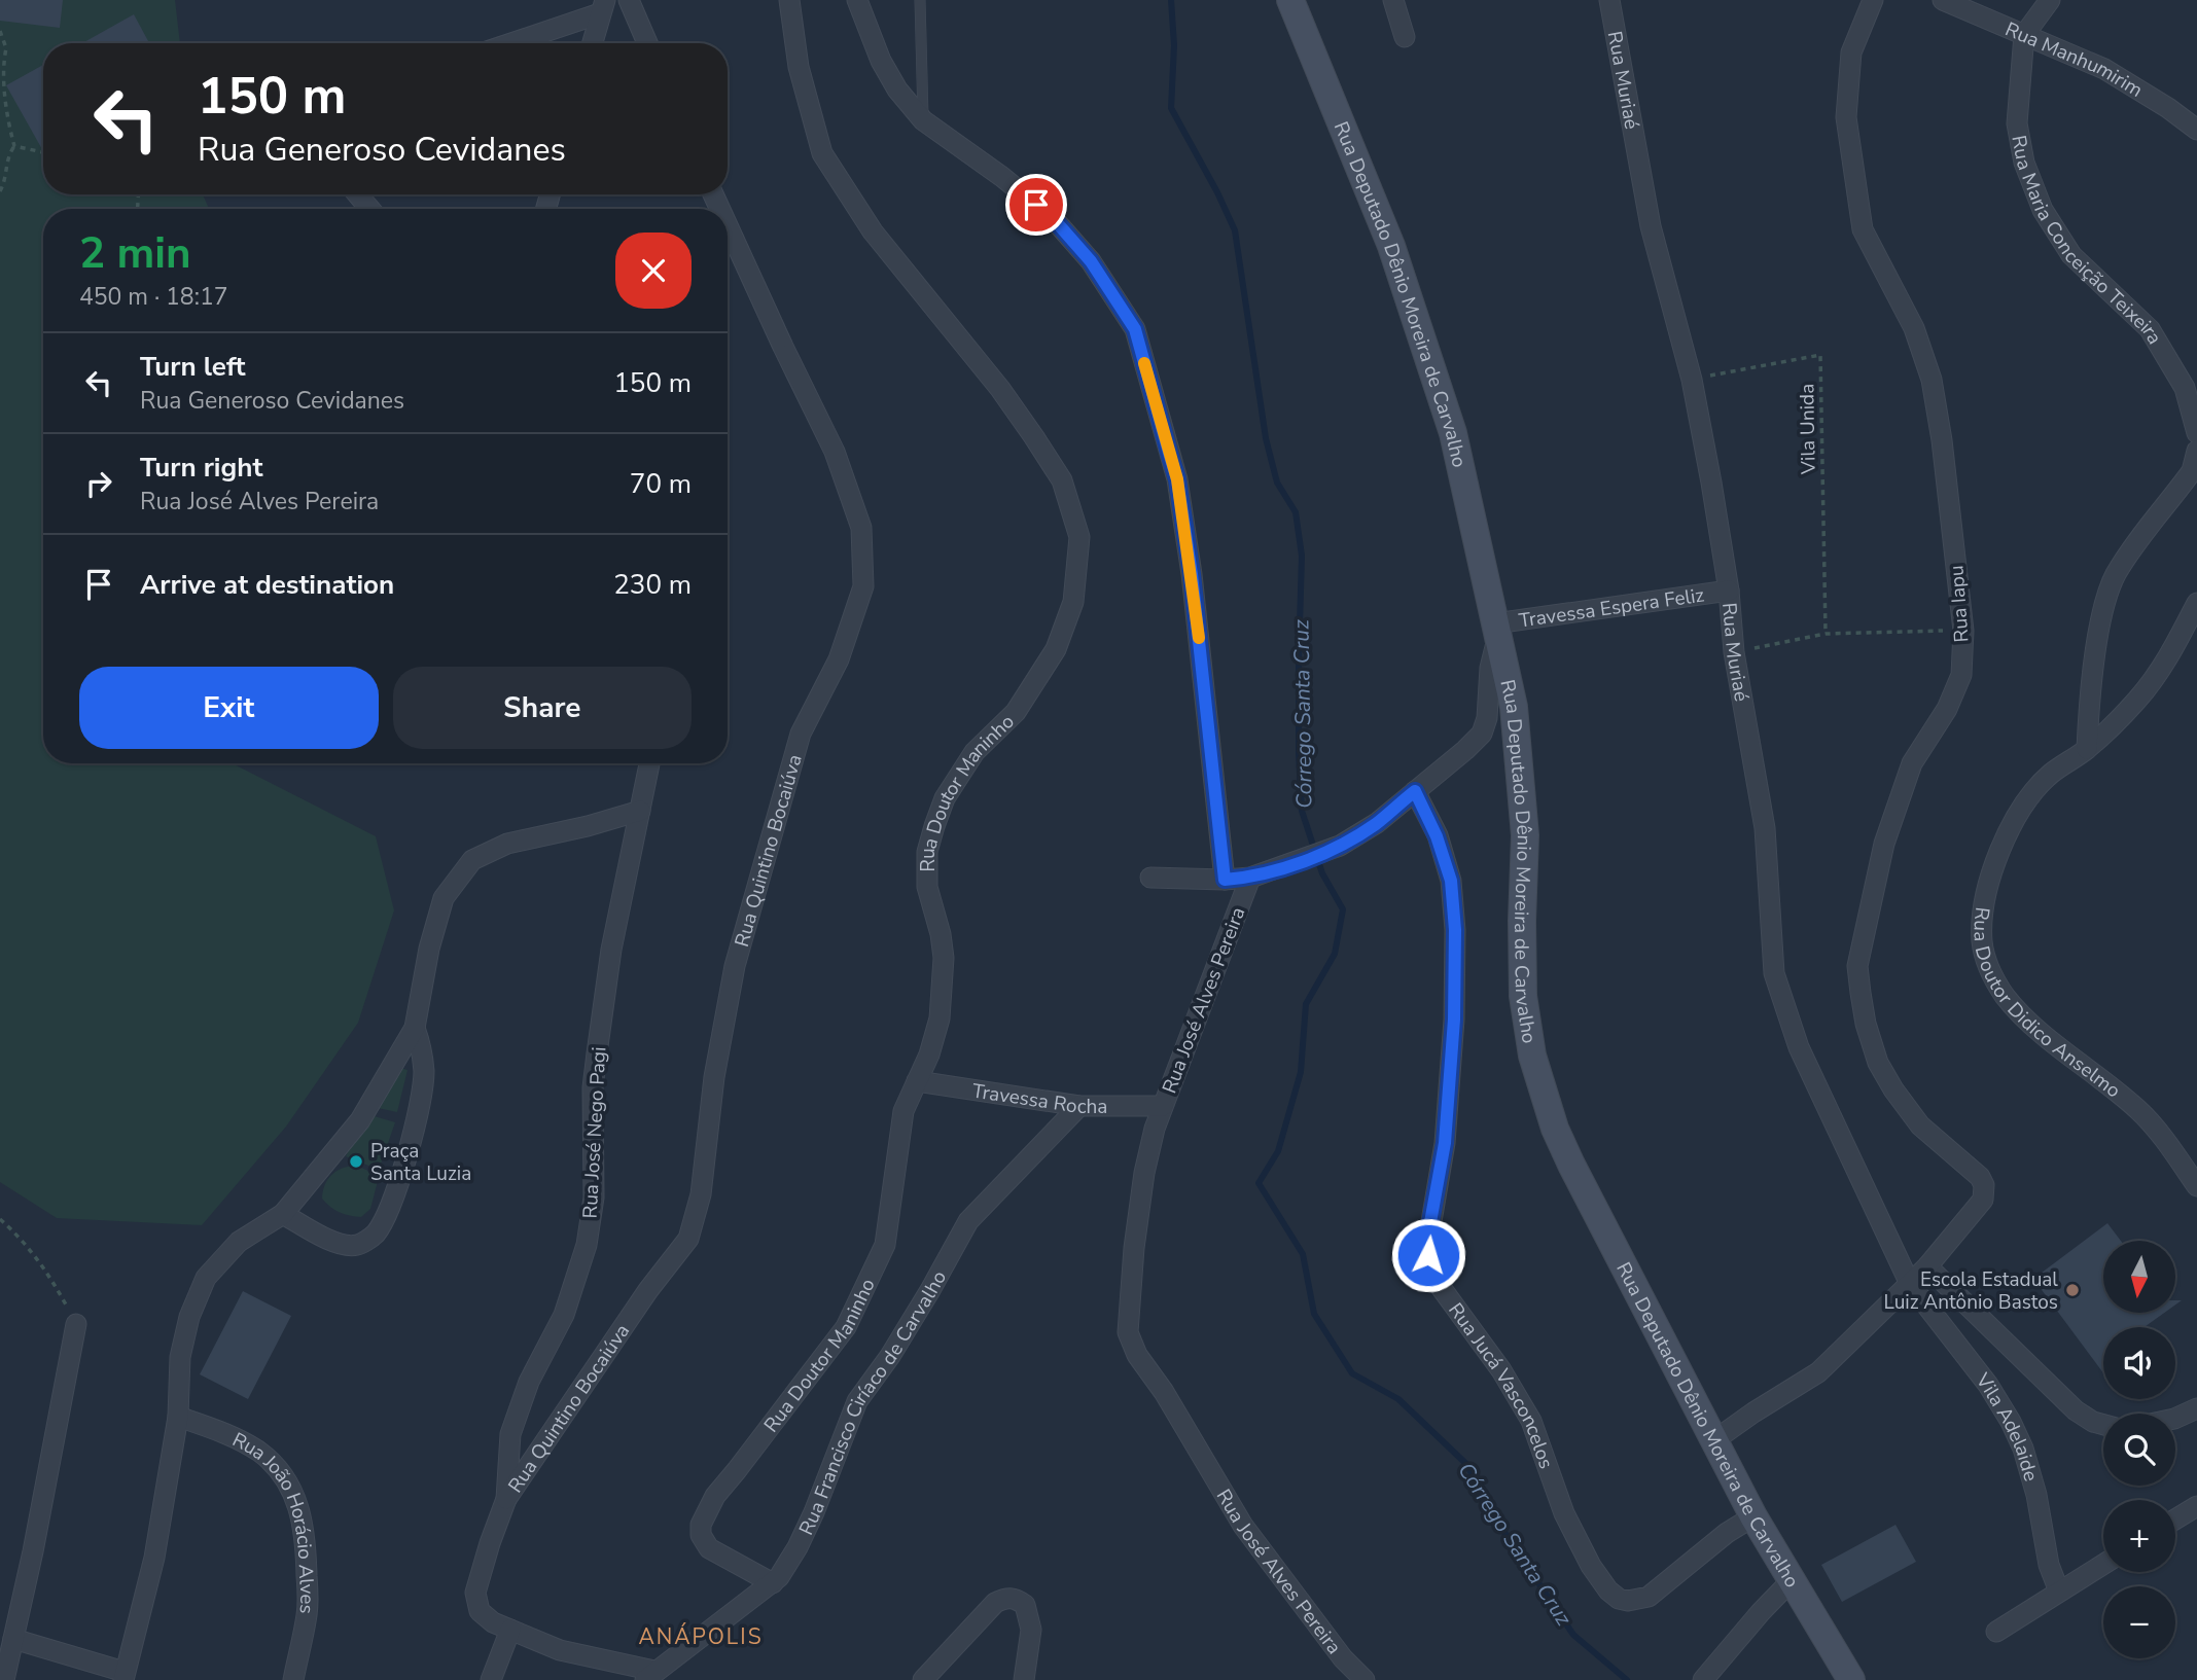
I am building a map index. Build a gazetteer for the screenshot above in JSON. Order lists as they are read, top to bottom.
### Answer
{
  "streets": {
    "street": [
      "Rua Manhumirim",
      "Rua Muriaé",
      "Rua Maria Conceição Teixeira",
      "Rua Deputado Dênio Moreira de Carvalho",
      "Rua Iapu",
      "Travessa Espera Feliz",
      "Rua Doutor Maninho",
      "Rua Quintino Bocaiúva",
      "Rua Doutor Didico Anselmo",
      "Rua José Alves Pereira",
      "Travessa Rocha",
      "Rua José Nego Pagi",
      "Rua Jucá Vasconcelos",
      "Rua Francisco Ciríaco de Carvalho",
      "Vila Adelaide",
      "Rua João Horácio Alves"
    ],
    "path": ["Vila Unida"]
  },
  "crossings": [
    ["Rua Manhumirim", "Rua Maria Conceição Teixeira"],
    ["Rua Muriaé", "Vila Unida"],
    ["Rua Muriaé", "Travessa Espera Feliz"],
    ["Rua Muriaé", "Vila Adelaide"],
    ["Rua Deputado Dênio Moreira de Carvalho", "Travessa Espera Feliz"],
    ["Rua Deputado Dênio Moreira de Carvalho", "Rua Jucá Vasconcelos"],
    ["Rua Doutor Maninho", "Travessa Rocha"],
    ["Rua Doutor Maninho", "Rua Francisco Ciríaco de Carvalho"],
    ["Rua Quintino Bocaiúva", "Rua José Nego Pagi"],
    ["Rua José Alves Pereira", "Travessa Rocha"],
    ["Travessa Rocha", "Rua Francisco Ciríaco de Carvalho"],
    ["Rua José Nego Pagi", "Rua Francisco Ciríaco de Carvalho"]
  ],
  "districts": ["ANÁPOLIS"],
  "water": ["Córrego Santa Cruz"],
  "places": ["Praça Santa Luzia", "Escola Estadual Luiz Antônio Bastos"],
  "north": "bottom",
  "page": {
    "turn": ["150 m", "Rua Generoso Cevidanes"],
    "heading": ["2 min", "450 m · 18:17"],
    "list": [
      {
        "name": "Turn left",
        "note": "Rua Generoso Cevidanes",
        "value": "150 m"
      },
      {
        "name": "Turn right",
        "note": "Rua José Alves Pereira",
        "value": "70 m"
      },
      {
        "name": "Arrive at destination",
        "value": "230 m"
      }
    ],
    "buttons": ["Exit", "Share"],
    "map_buttons": ["+", "−"]
  }
}
